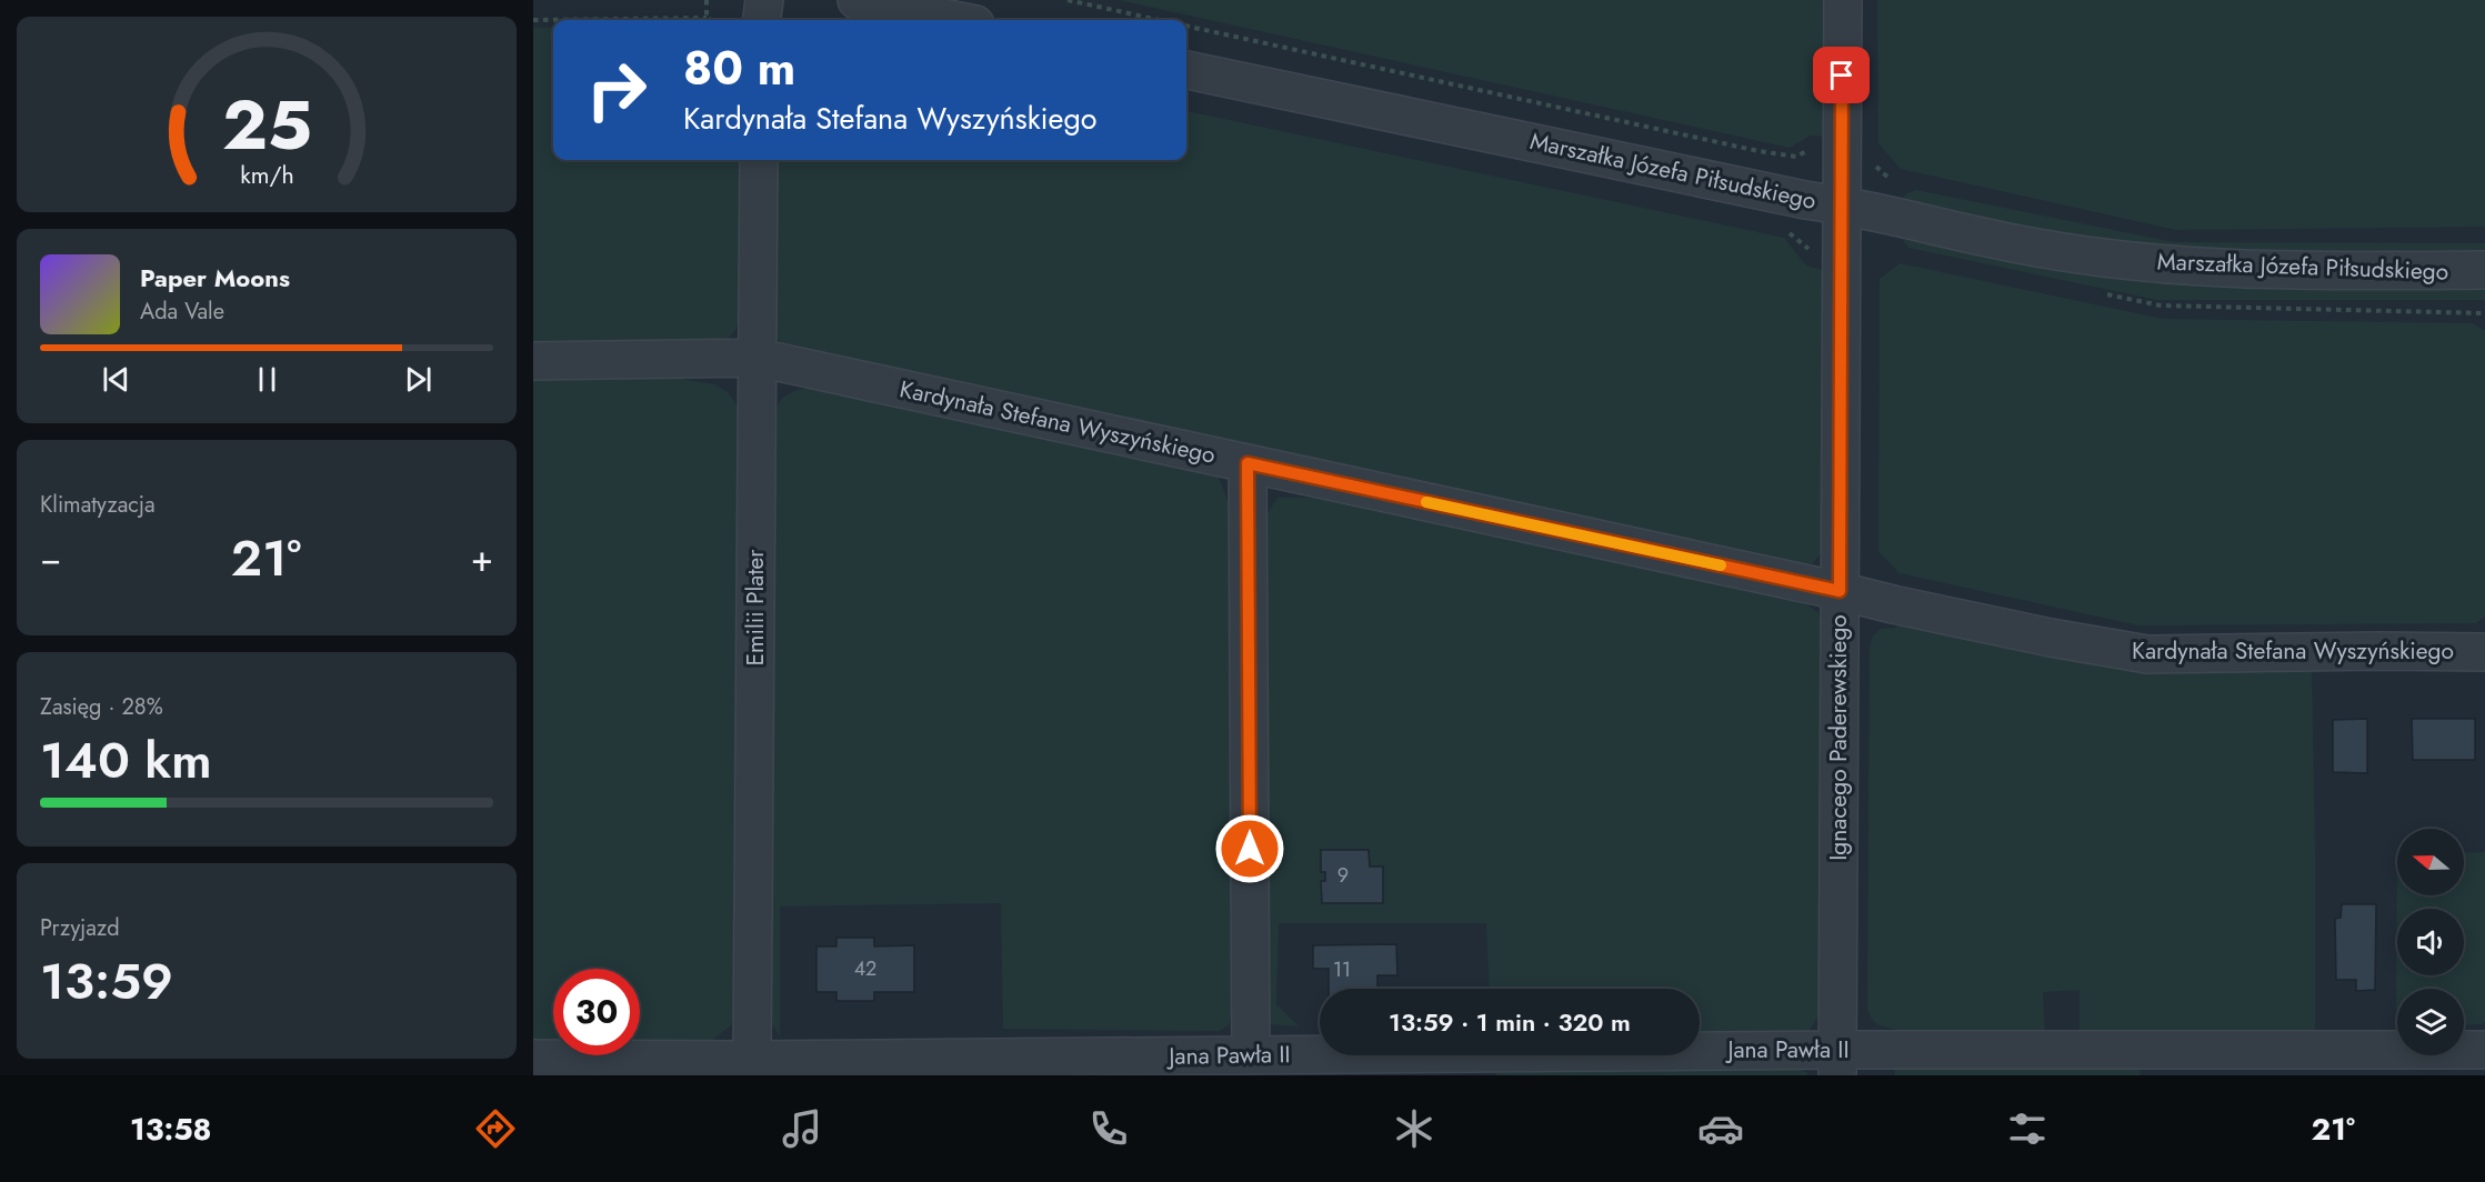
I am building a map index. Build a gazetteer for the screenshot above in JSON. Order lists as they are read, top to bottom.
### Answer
{
  "streets": {
    "street": [
      "Marszałka Józefa Piłsudskiego",
      "Kardynała Stefana Wyszyńskiego",
      "Emilii Plater",
      "Ignacego Paderewskiego",
      "Jana Pawła II"
    ]
  },
  "crossings": [
    ["Marszałka Józefa Piłsudskiego", "Ignacego Paderewskiego"],
    ["Kardynała Stefana Wyszyńskiego", "Emilii Plater"],
    ["Kardynała Stefana Wyszyńskiego", "Ignacego Paderewskiego"],
    ["Emilii Plater", "Jana Pawła II"],
    ["Ignacego Paderewskiego", "Jana Pawła II"]
  ],
  "house_numbers": ["9", "42", "11"],
  "north": "left",
  "page": {
    "turn": ["80 m", "Kardynała Stefana Wyszyńskiego"],
    "song": ["Paper Moons", "Ada Vale"],
    "tile": [
      "Klimatyzacja",
      ["Zasięg · 28%", "140 km"],
      ["Przyjazd", "13:59"]
    ],
    "heat": ["−", "21°", "+"],
    "limit": "30",
    "trip": "13:59 · 1 min · 320 m",
    "tabs": ["13:58", "21°"],
    "gauge": ["25", "km/h"]
  }
}
